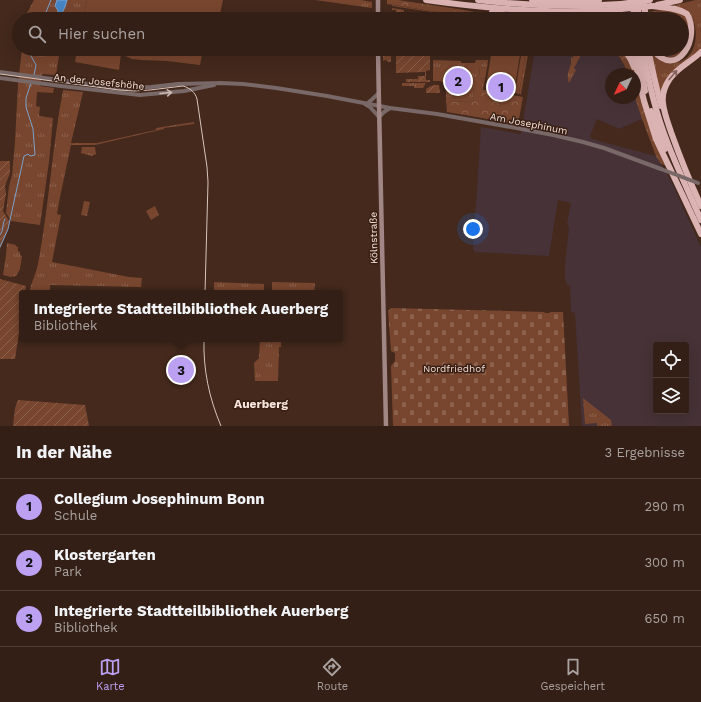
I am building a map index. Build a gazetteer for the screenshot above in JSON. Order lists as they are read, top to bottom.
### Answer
{
  "streets": {
    "main road": ["Kölnstraße"],
    "street": ["An der Josefshöhe", "Am Josephinum"]
  },
  "crossings": [
    ["An der Josefshöhe", "Am Josephinum"],
    ["An der Josefshöhe", "Kölnstraße"],
    ["Am Josephinum", "Kölnstraße"]
  ],
  "districts": ["Auerberg"],
  "parks": ["Nordfriedhof"],
  "north": "bottom left",
  "page": {
    "search": "Hier suchen",
    "pins": ["2", "1", "3"],
    "popup": ["Integrierte Stadtteilbibliothek Auerberg", "Bibliothek"],
    "heading": ["In der Nähe", "3 Ergebnisse"],
    "list": [
      {
        "mark": "1",
        "name": "Collegium Josephinum Bonn",
        "note": "Schule",
        "value": "290 m"
      },
      {
        "mark": "2",
        "name": "Klostergarten",
        "note": "Park",
        "value": "300 m"
      },
      {
        "mark": "3",
        "name": "Integrierte Stadtteilbibliothek Auerberg",
        "note": "Bibliothek",
        "value": "650 m"
      }
    ],
    "nav": ["Karte", "Route", "Gespeichert"]
  }
}
